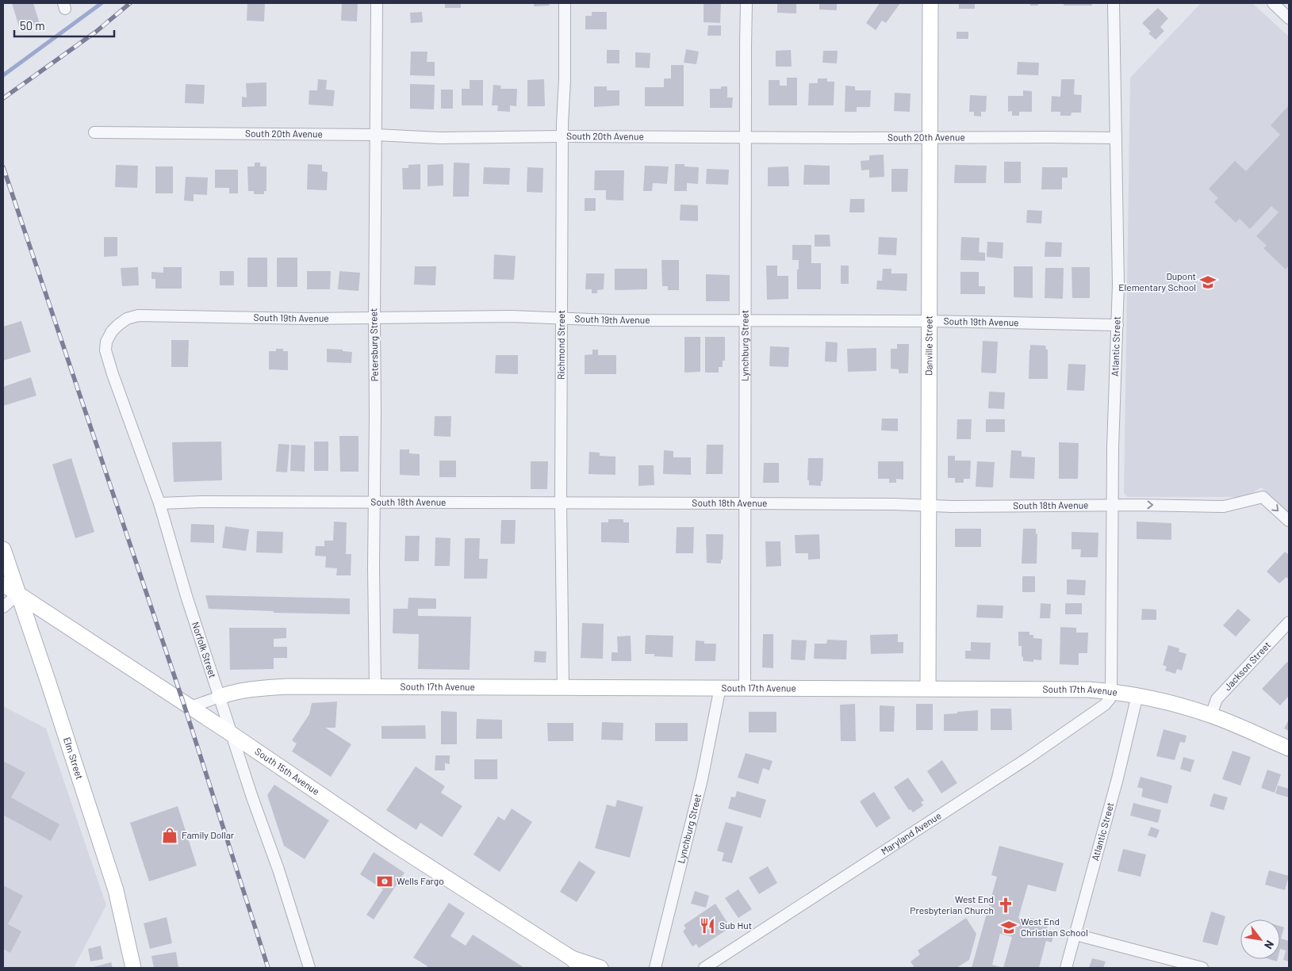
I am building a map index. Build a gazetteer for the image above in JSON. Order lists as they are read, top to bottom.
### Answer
{
  "streets": {
    "street": [
      "South 20th Avenue",
      "South 19th Avenue",
      "Petersburg Street",
      "Richmond Street",
      "Lynchburg Street",
      "Danville Street",
      "Atlantic Street",
      "South 18th Avenue",
      "Norfolk Street",
      "Jackson Street",
      "South 17th Avenue",
      "Elm Street",
      "South 15th Avenue",
      "Maryland Avenue"
    ]
  },
  "crossings": [
    ["South 20th Avenue", "Petersburg Street"],
    ["South 20th Avenue", "Richmond Street"],
    ["South 20th Avenue", "Lynchburg Street"],
    ["South 20th Avenue", "Danville Street"],
    ["South 20th Avenue", "Atlantic Street"],
    ["South 19th Avenue", "Petersburg Street"],
    ["South 19th Avenue", "Richmond Street"],
    ["South 19th Avenue", "Lynchburg Street"],
    ["South 19th Avenue", "Danville Street"],
    ["South 19th Avenue", "Atlantic Street"],
    ["South 19th Avenue", "Norfolk Street"],
    ["Petersburg Street", "South 18th Avenue"],
    ["Petersburg Street", "South 17th Avenue"],
    ["Richmond Street", "South 18th Avenue"],
    ["Richmond Street", "South 17th Avenue"],
    ["Lynchburg Street", "South 18th Avenue"],
    ["Lynchburg Street", "South 17th Avenue"],
    ["Danville Street", "South 18th Avenue"],
    ["Danville Street", "South 17th Avenue"],
    ["Atlantic Street", "South 18th Avenue"],
    ["Atlantic Street", "South 17th Avenue"],
    ["Atlantic Street", "Maryland Avenue"],
    ["South 18th Avenue", "Norfolk Street"],
    ["Norfolk Street", "South 17th Avenue"],
    ["Norfolk Street", "South 15th Avenue"],
    ["Jackson Street", "South 17th Avenue"],
    ["South 17th Avenue", "Maryland Avenue"],
    ["Elm Street", "South 15th Avenue"]
  ],
  "places": {
    "school or university": ["Dupont Elementary School", "West End Christian School"],
    "shop": ["Family Dollar"],
    "bank": ["Wells Fargo"],
    "church": ["West End Presbyterian Church"],
    "restaurant": ["Sub Hut"]
  },
  "scale_bar": "50 m",
  "north": "bottom right"
}
